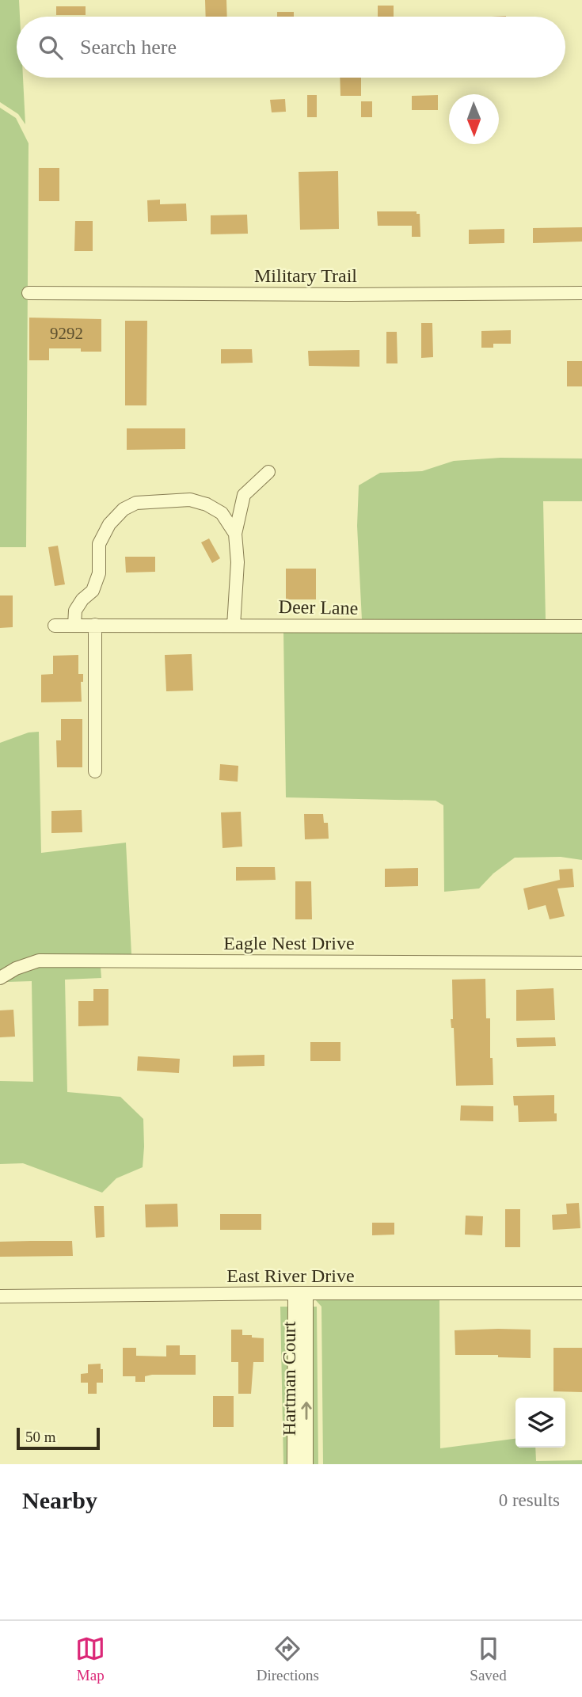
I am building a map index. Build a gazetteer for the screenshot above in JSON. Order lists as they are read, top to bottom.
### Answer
{
  "streets": {
    "street": [
      "Military Trail",
      "Deer Lane",
      "Eagle Nest Drive",
      "East River Drive",
      "Hartman Court"
    ]
  },
  "crossings": [
    ["East River Drive", "Hartman Court"]
  ],
  "house_numbers": ["9292"],
  "scale_bar": "50 m",
  "north": "bottom",
  "page": {
    "search": "Search here",
    "scale": "50 m",
    "heading": ["Nearby", "0 results"],
    "nav": ["Map", "Directions", "Saved"]
  }
}
